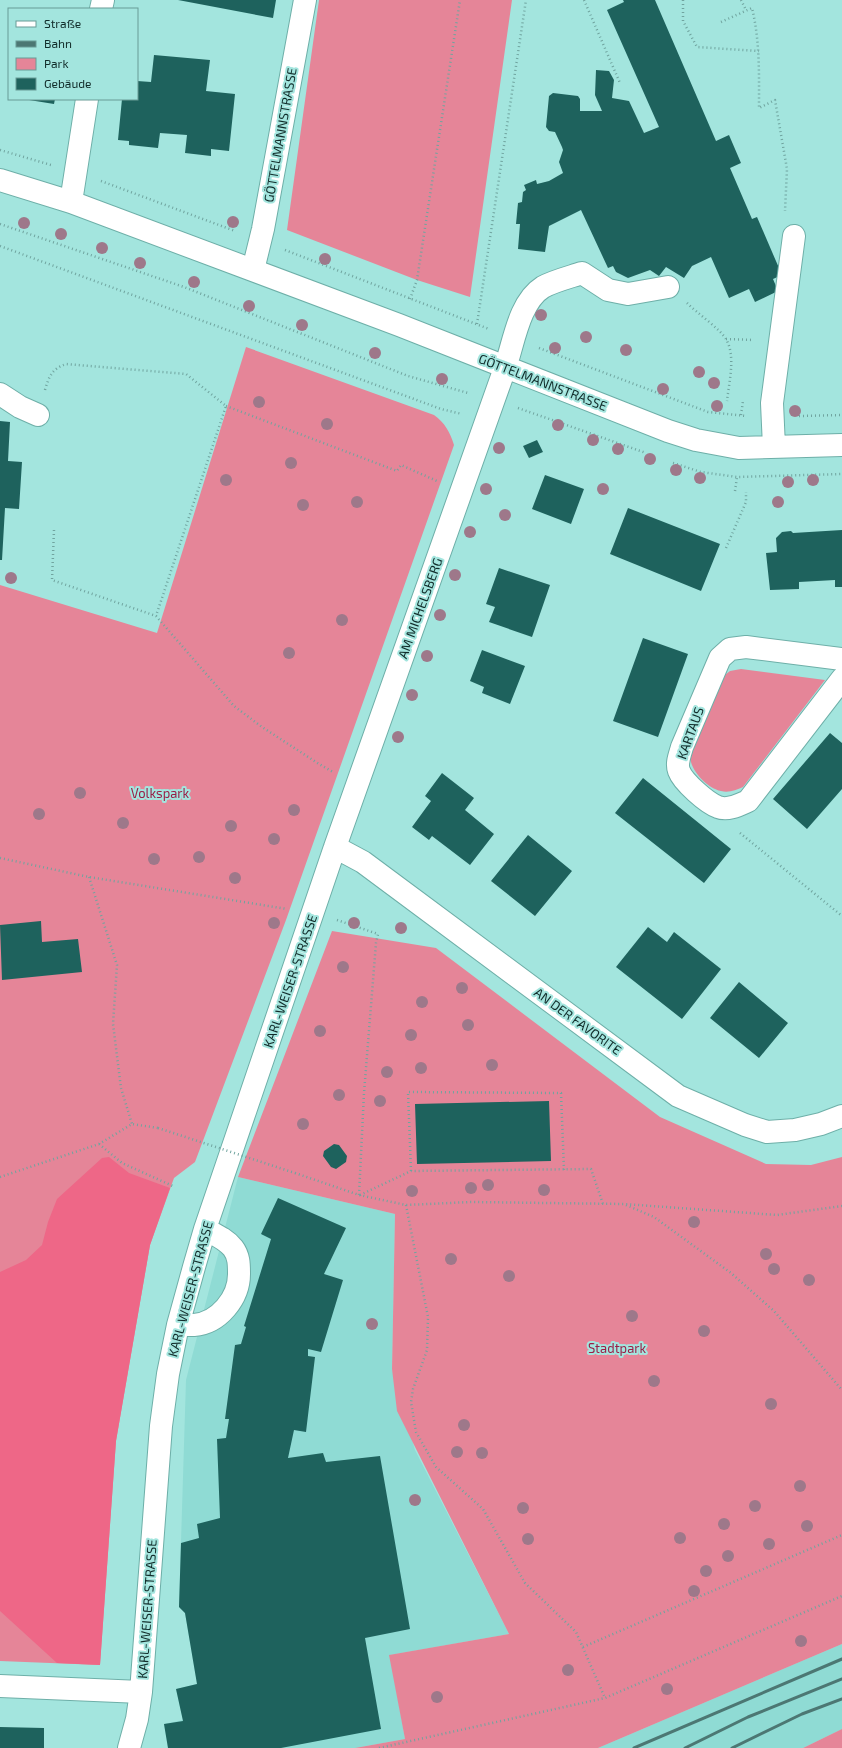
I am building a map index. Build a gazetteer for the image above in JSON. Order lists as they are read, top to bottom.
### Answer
{
  "streets": {
    "street": [
      "GÖTTELMANNSTRASSE",
      "AM MICHELSBERG",
      "KARTAUS",
      "KARL-WEISER-STRASSE",
      "AN DER FAVORITE"
    ]
  },
  "crossings": [
    ["GÖTTELMANNSTRASSE", "AM MICHELSBERG"],
    ["AM MICHELSBERG", "KARL-WEISER-STRASSE"],
    ["AM MICHELSBERG", "AN DER FAVORITE"],
    ["KARL-WEISER-STRASSE", "AN DER FAVORITE"]
  ],
  "parks": ["Volkspark", "Stadtpark"],
  "legend": [
    "Straße",
    "Bahn",
    "Park",
    "Gebäude"
  ]
}
